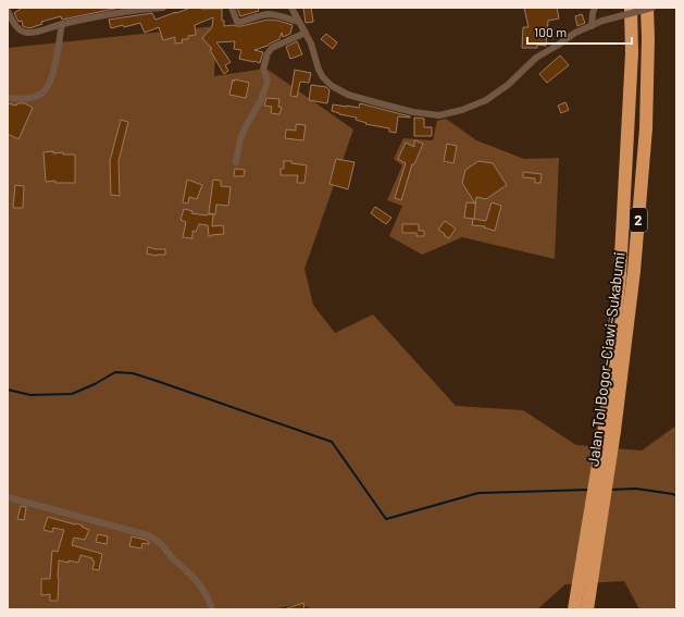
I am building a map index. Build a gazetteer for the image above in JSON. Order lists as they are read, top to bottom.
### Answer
{
  "streets": {
    "highway": ["2", "Jalan Tol Bogor–Ciawi–Sukabumi"]
  },
  "scale_bar": "100 m"
}
